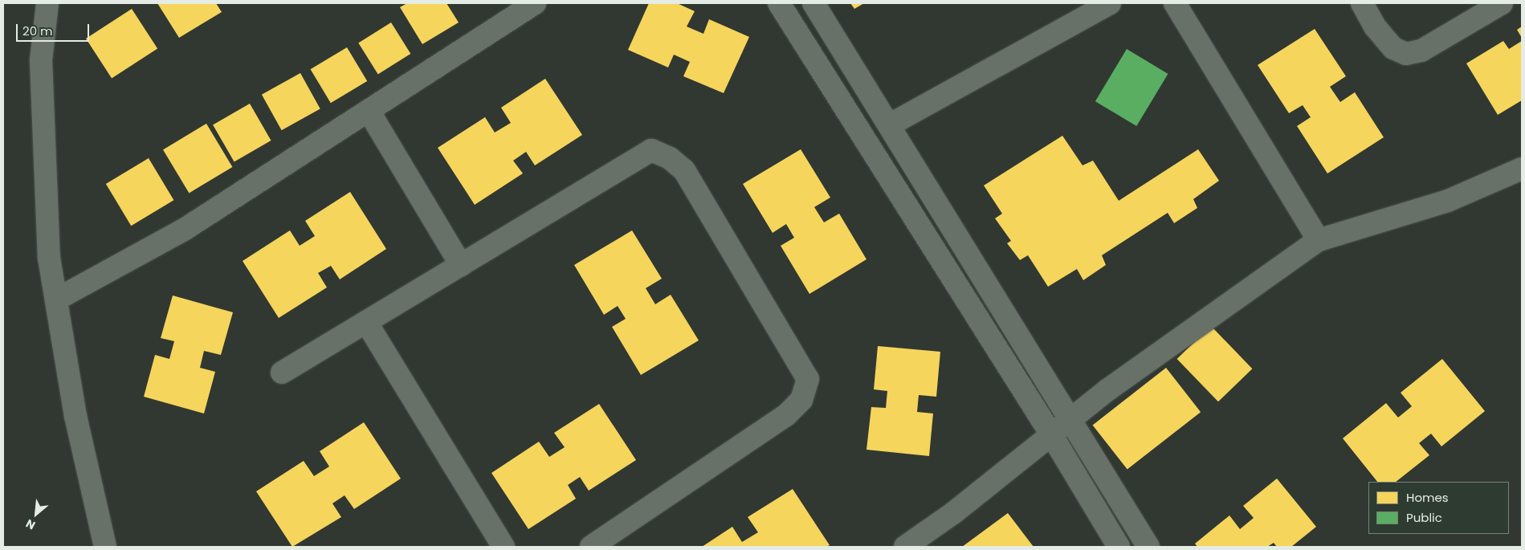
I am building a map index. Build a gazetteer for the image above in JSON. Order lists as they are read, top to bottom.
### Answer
{
  "legend": ["Homes", "Public"],
  "scale_bar": "20 m",
  "north": "bottom left"
}
